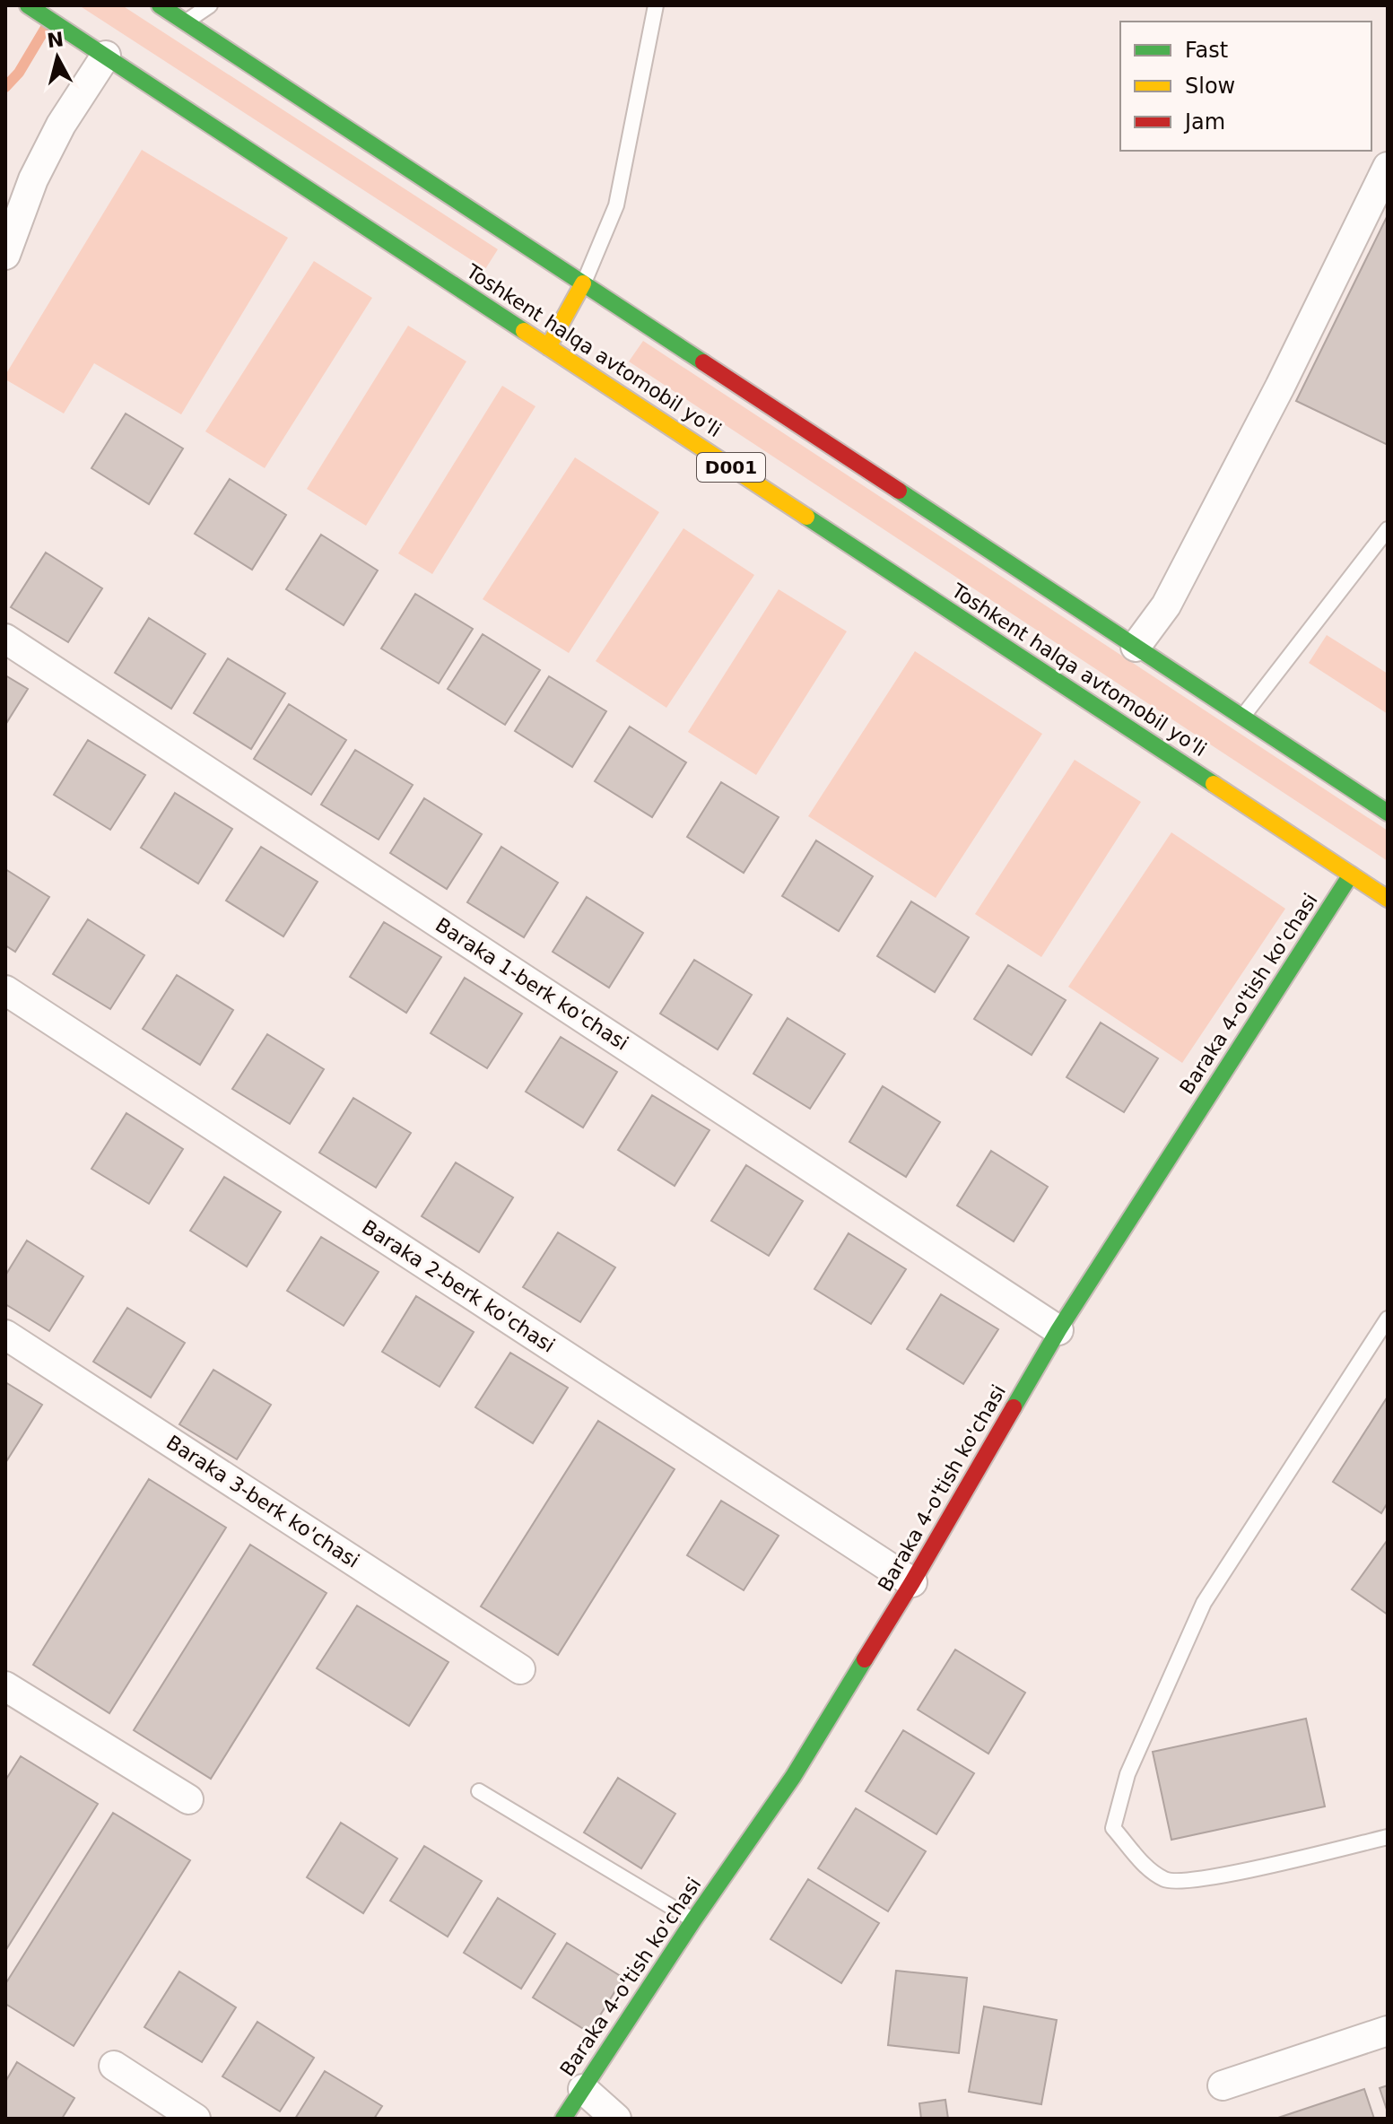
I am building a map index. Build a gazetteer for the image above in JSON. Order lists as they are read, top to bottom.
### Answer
{
  "streets": {
    "main road": ["Toshkent halqa avtomobil yo'li", "D001", "Baraka 4-o'tish ko'chasi"],
    "street": ["Baraka 1-berk ko'chasi", "Baraka 2-berk ko'chasi", "Baraka 3-berk ko'chasi"]
  },
  "crossings": [
    ["Toshkent halqa avtomobil yo'li", "Baraka 4-o'tish ko'chasi"],
    ["Baraka 1-berk ko'chasi", "Baraka 4-o'tish ko'chasi"],
    ["Baraka 4-o'tish ko'chasi", "Baraka 2-berk ko'chasi"]
  ],
  "legend": ["Fast", "Slow", "Jam"],
  "north": "top"
}
